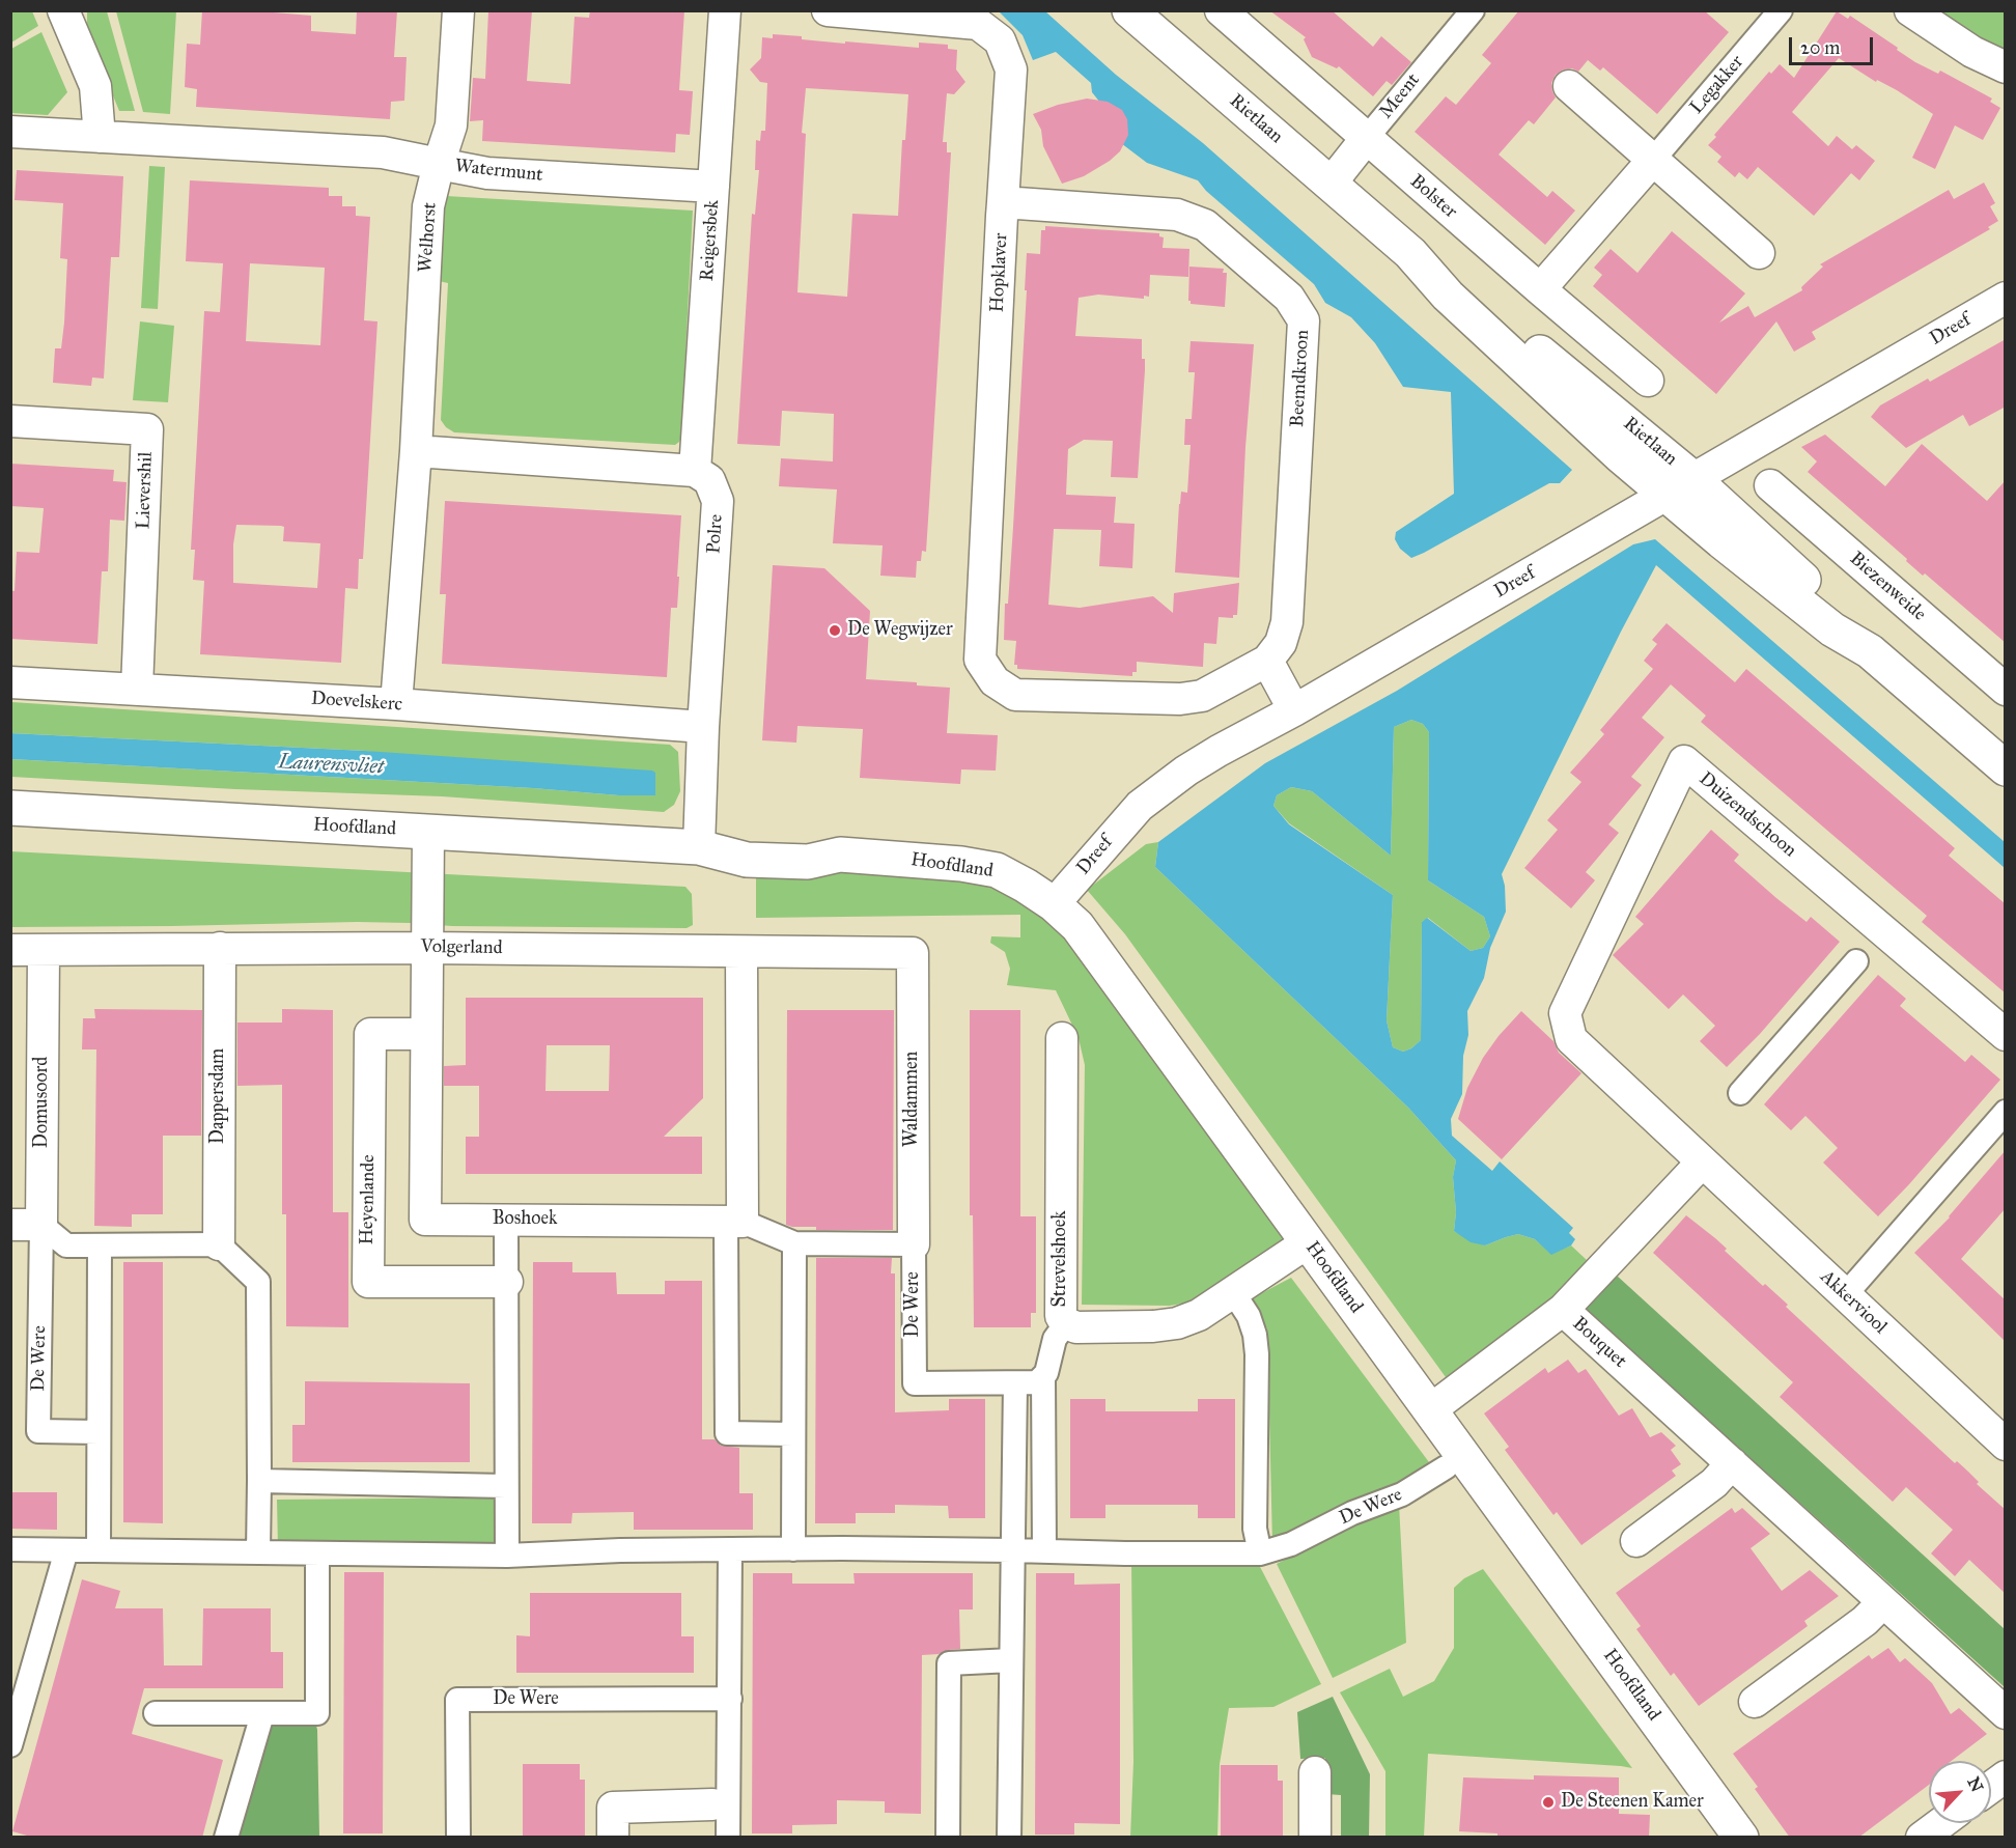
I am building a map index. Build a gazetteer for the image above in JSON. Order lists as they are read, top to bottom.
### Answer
{
  "streets": {
    "street": [
      "Legakker",
      "Meent",
      "Rietlaan",
      "Watermunt",
      "Bolster",
      "Welhorst",
      "Reigersbek",
      "Hopklaver",
      "Dreef",
      "Beemdkroon",
      "Lievershil",
      "Polre",
      "Biezenweide",
      "Doevelskerc",
      "Duizendschoon",
      "Hoofdland",
      "Volgerland",
      "Dappersdam",
      "Waldammen",
      "Domusoord",
      "Heyenlande",
      "Boshoek",
      "Strevelshoek",
      "Akkerviool",
      "De Were",
      "Bouquet"
    ]
  },
  "crossings": [
    ["Legakker", "Bolster"],
    ["Meent", "Rietlaan"],
    ["Meent", "Bolster"],
    ["Rietlaan", "Dreef"],
    ["Watermunt", "Welhorst"],
    ["Watermunt", "Reigersbek"],
    ["Welhorst", "Doevelskerc"],
    ["Reigersbek", "Polre"],
    ["Hopklaver", "Beemdkroon"],
    ["Dreef", "Hoofdland"],
    ["Lievershil", "Doevelskerc"],
    ["Polre", "Doevelskerc"],
    ["Polre", "Hoofdland"],
    ["Duizendschoon", "Akkerviool"],
    ["Hoofdland", "Boshoek"],
    ["Hoofdland", "Strevelshoek"],
    ["Hoofdland", "Bouquet"],
    ["Volgerland", "Dappersdam"],
    ["Volgerland", "Waldammen"],
    ["Volgerland", "Domusoord"],
    ["Volgerland", "Boshoek"],
    ["Waldammen", "De Were"],
    ["Domusoord", "De Were"],
    ["Heyenlande", "Boshoek"],
    ["Boshoek", "De Were"]
  ],
  "water": ["Laurensvliet"],
  "places": ["De Wegwijzer", "De Steenen Kamer"],
  "scale_bar": "20 m",
  "north": "top right"
}
